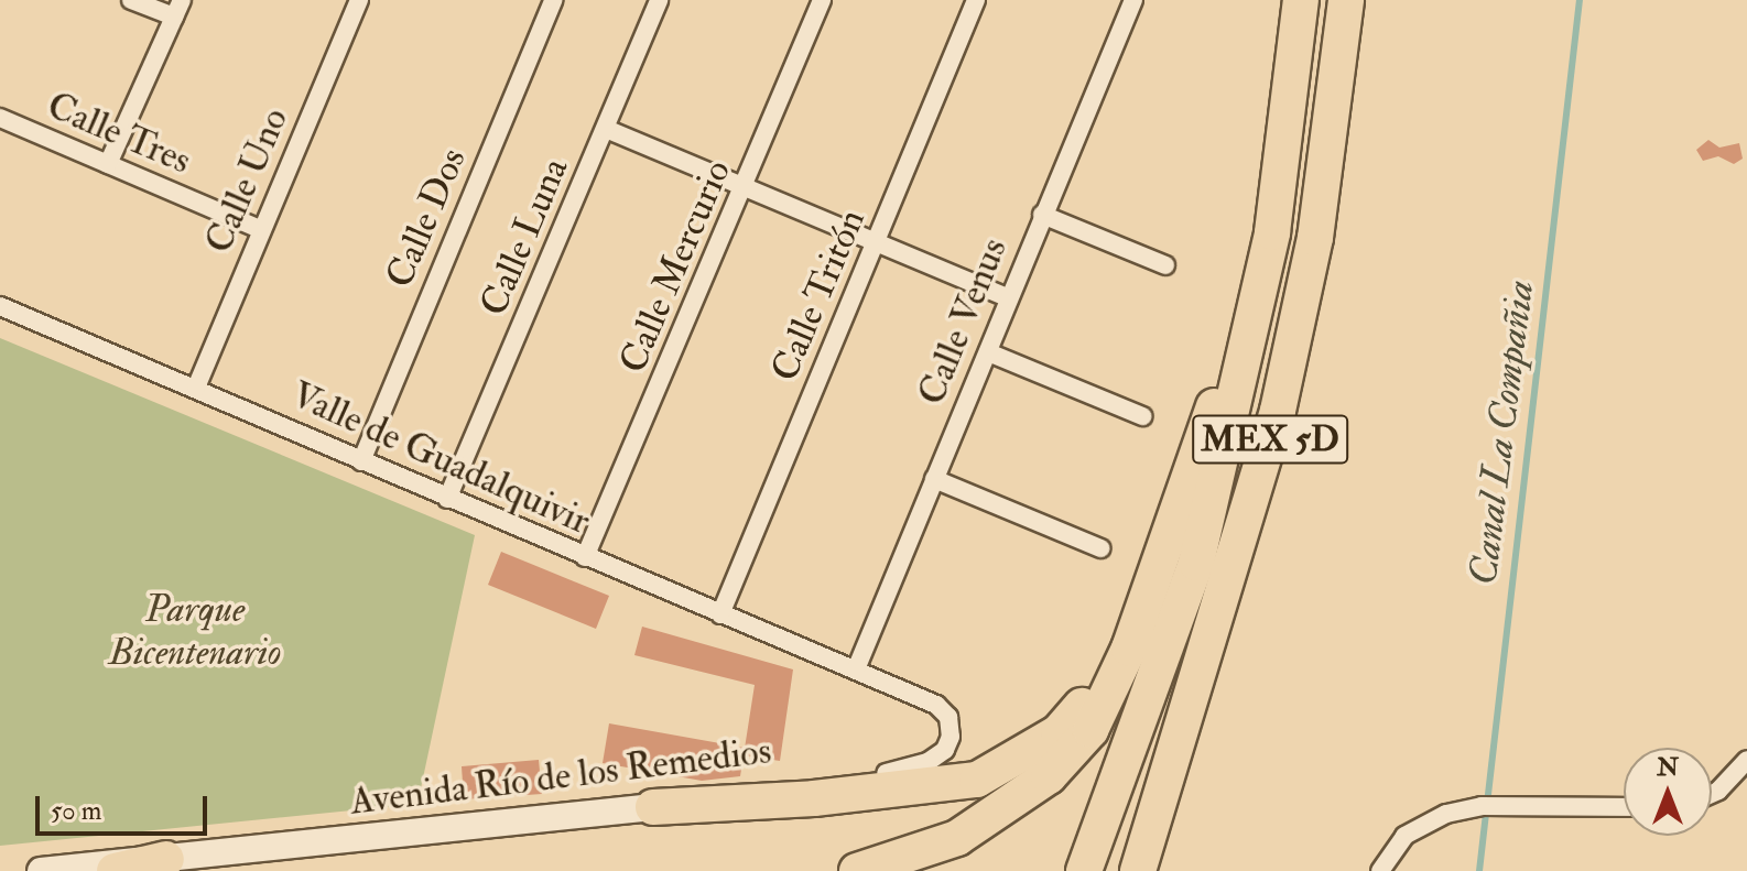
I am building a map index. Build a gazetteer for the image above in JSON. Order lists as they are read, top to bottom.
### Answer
{
  "streets": {
    "highway": ["MEX 5D"],
    "street": [
      "Calle Tres",
      "Calle Uno",
      "Calle Dos",
      "Calle Luna",
      "Calle Mercurio",
      "Calle Tritón",
      "Calle Venus",
      "Valle de Guadalquivir",
      "Avenida Río de los Remedios"
    ]
  },
  "crossings": [
    ["Calle Tres", "Calle Uno"],
    ["Calle Uno", "Valle de Guadalquivir"],
    ["Calle Dos", "Valle de Guadalquivir"],
    ["Calle Luna", "Valle de Guadalquivir"],
    ["Calle Mercurio", "Valle de Guadalquivir"],
    ["Calle Tritón", "Valle de Guadalquivir"],
    ["Calle Venus", "Valle de Guadalquivir"],
    ["Calle Venus", "Avenida Río de los Remedios"],
    ["Valle de Guadalquivir", "Avenida Río de los Remedios"]
  ],
  "water": ["Canal La Compañia"],
  "parks": ["Parque Bicentenario"],
  "scale_bar": "50 m",
  "north": "top"
}
